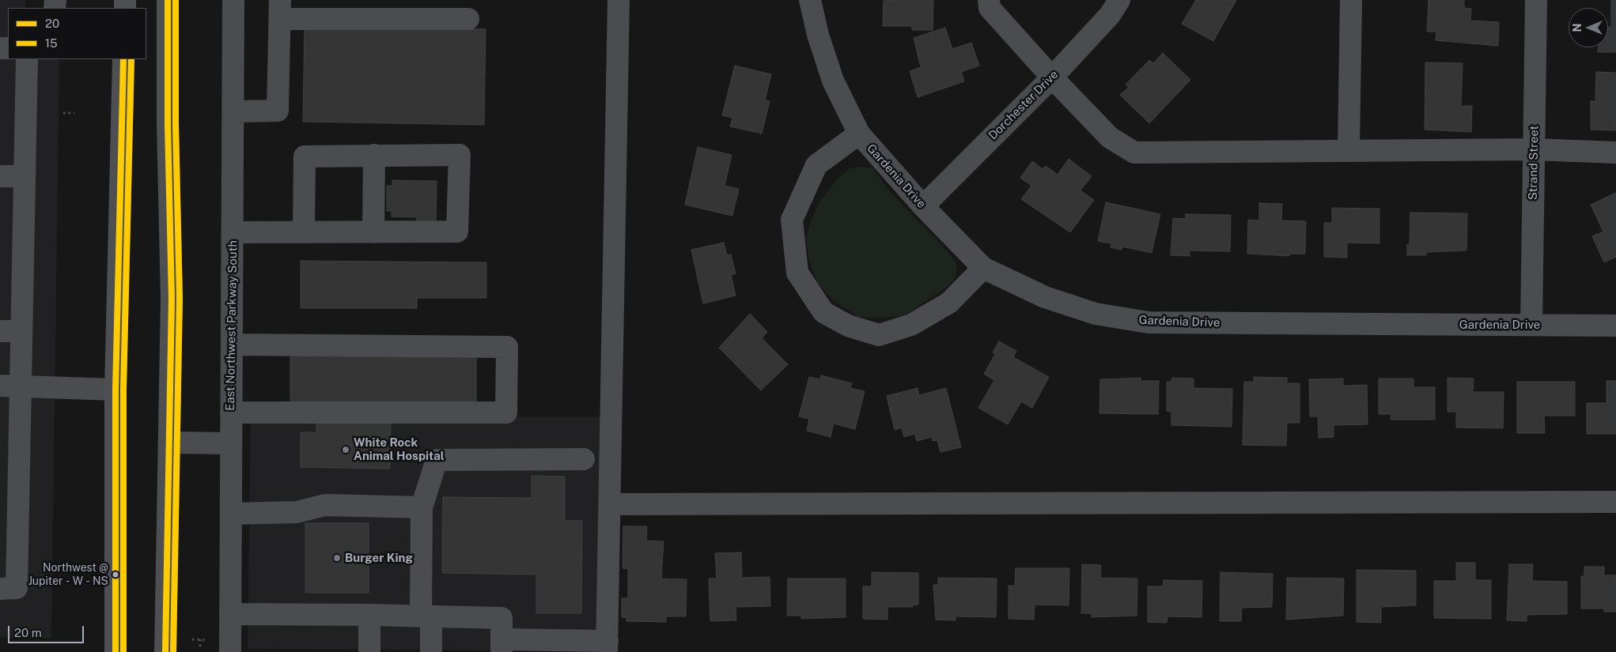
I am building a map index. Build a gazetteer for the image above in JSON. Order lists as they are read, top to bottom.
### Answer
{
  "streets": {
    "street": [
      "Dorchester Drive",
      "Strand Street",
      "Gardenia Drive",
      "East Northwest Parkway South"
    ]
  },
  "crossings": [
    ["Dorchester Drive", "Gardenia Drive"],
    ["Strand Street", "Gardenia Drive"]
  ],
  "places": ["White Rock Animal Hospital", "Burger King", "Northwest @ Jupiter - W - NS"],
  "lines": ["transit line 20", "transit line 15"],
  "legend": ["20", "15"],
  "scale_bar": "20 m",
  "north": "left"
}
